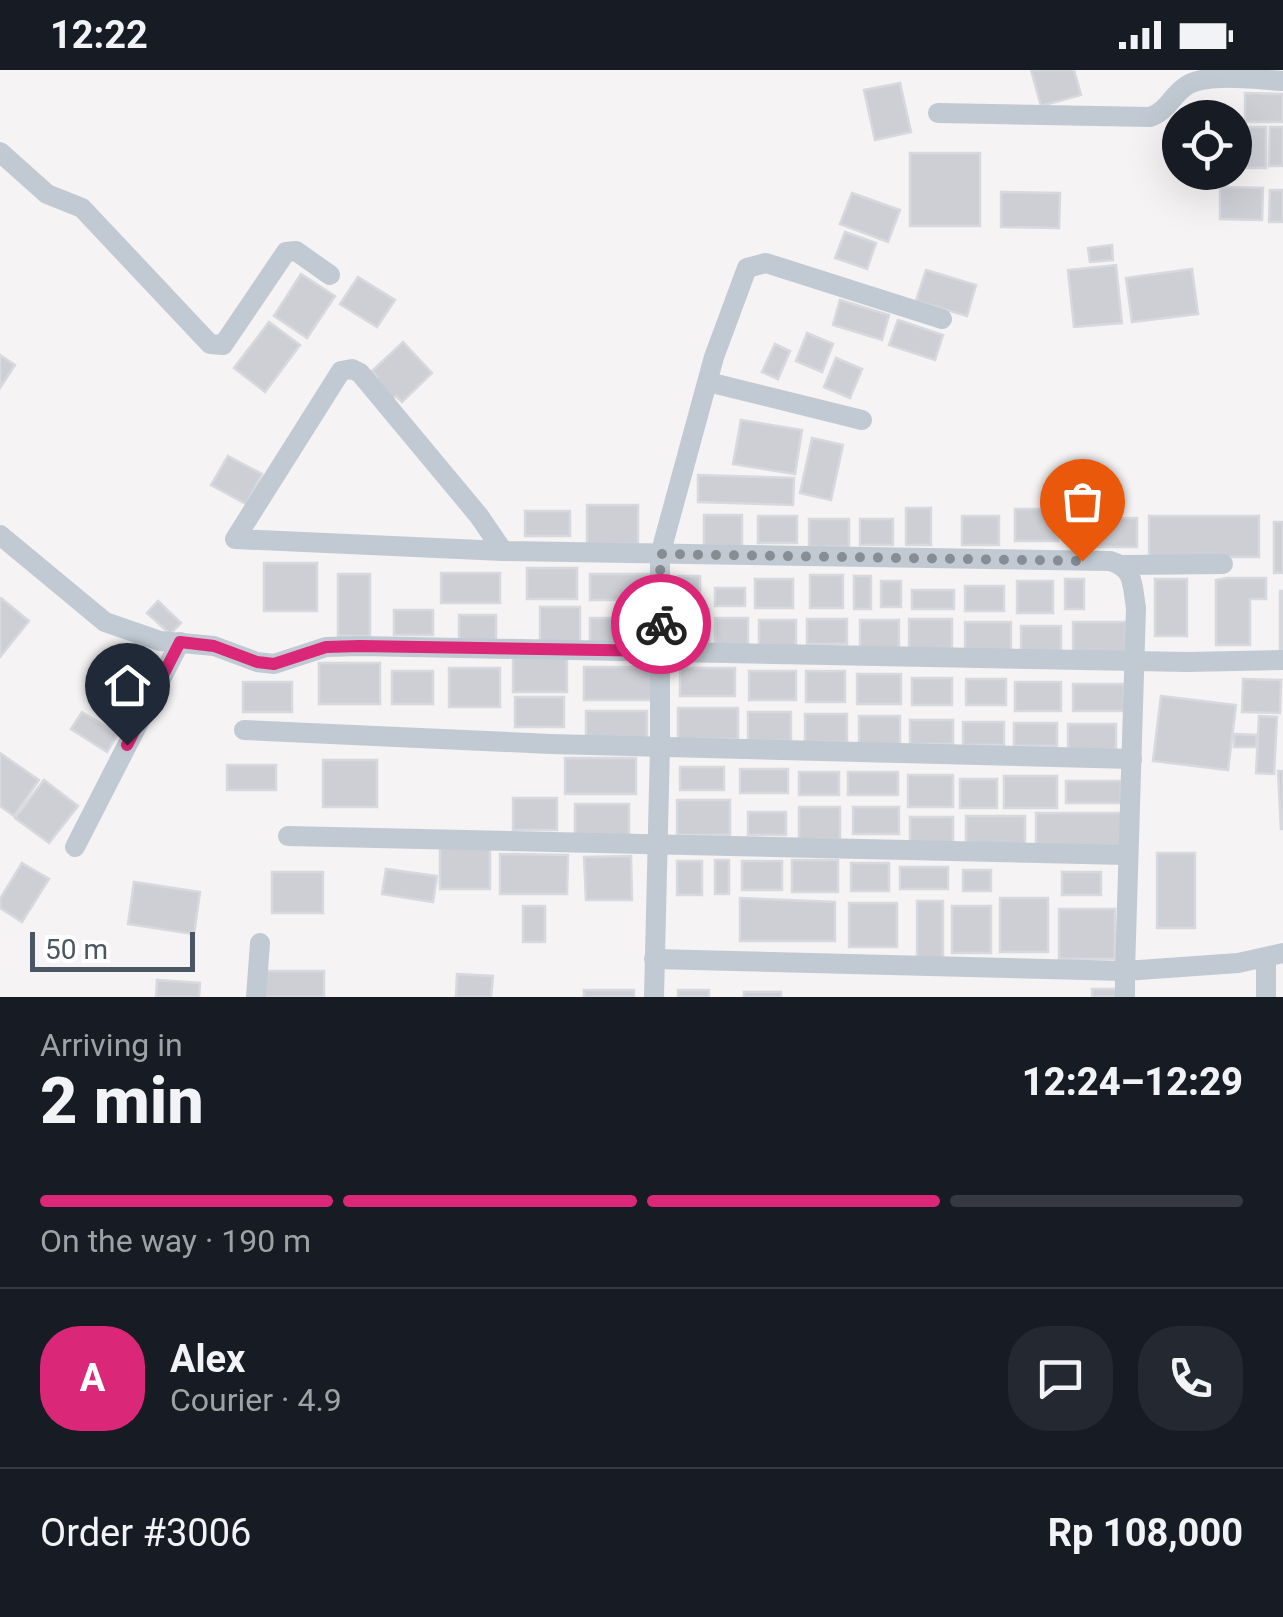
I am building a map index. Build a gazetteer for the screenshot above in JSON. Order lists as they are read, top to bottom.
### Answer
{
  "scale_bar": "50 m",
  "page": {
    "status": "12:22",
    "scale": "50 m",
    "heading": ["2 min", "Arriving in", "12:24–12:29"],
    "panel": [
      "Alex",
      "Courier · 4.9",
      "Order #3006",
      "Rp 108,000"
    ],
    "bar": "On the way · 190 m",
    "round": "A"
  }
}
